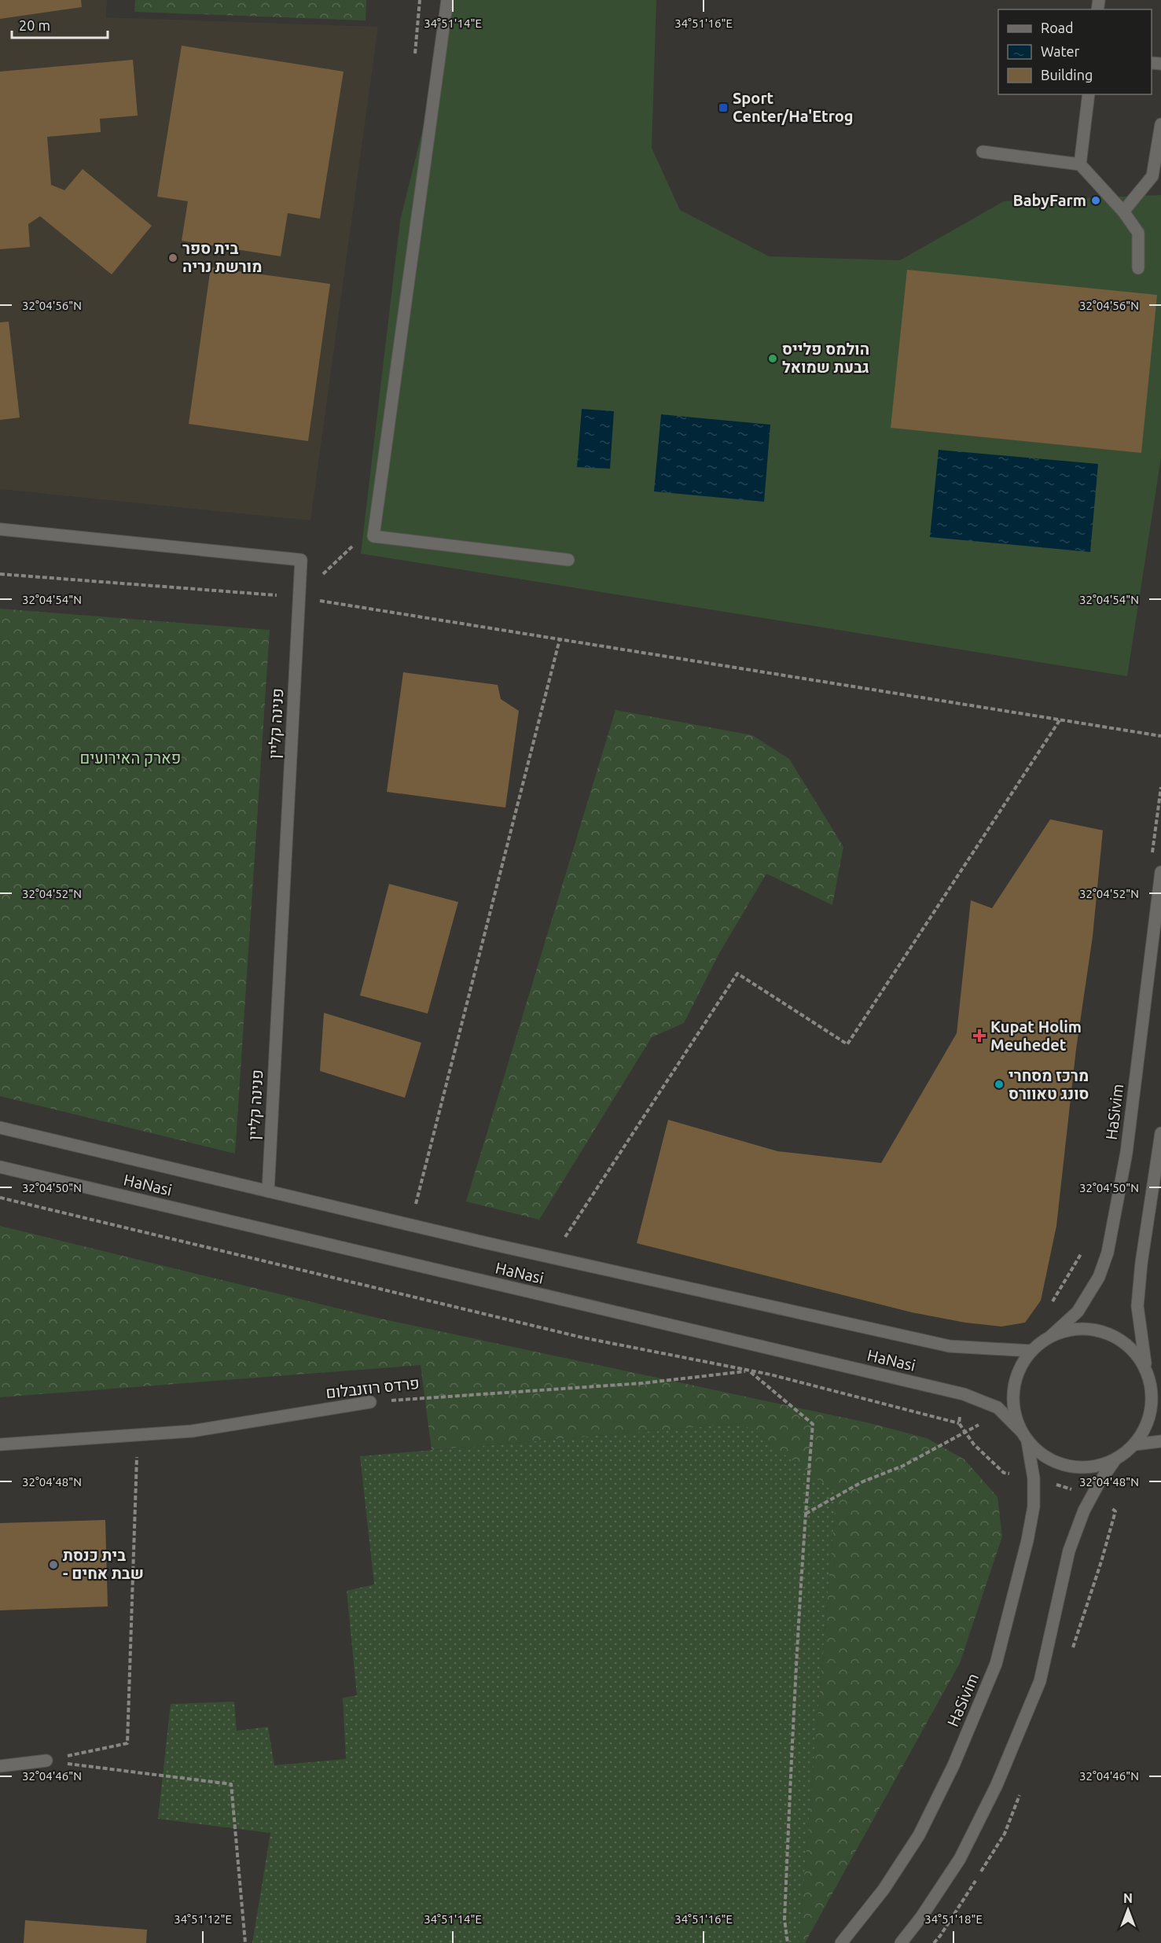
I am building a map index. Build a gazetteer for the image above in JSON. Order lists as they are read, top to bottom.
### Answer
{
  "streets": {
    "street": [
      "פנינה קליין",
      "HaSivim",
      "HaNasi",
      "פרדס רוזנבלום"
    ]
  },
  "crossings": [
    ["פנינה קליין", "HaNasi"],
    ["HaSivim", "HaNasi"]
  ],
  "parks": ["פארק האירועים"],
  "places": {
    "transit": ["Sport Center/Ha'Etrog"],
    "other": [
      "BabyFarm",
      "בית ספר מורשת נריה",
      "הולמס פלייס גבעת שמואל",
      "מרכז מסחרי סונג טאוורס",
      "בית כנסת - שבת אחים"
    ],
    "health": ["Kupat Holim Meuhedet"]
  },
  "legend": ["Road", "Water", "Building"],
  "scale_bar": "20 m",
  "north": "top",
  "coordinates": [
    "34°51'14\"E",
    "34°51'16\"E",
    "32°04'56\"N",
    "32°04'54\"N",
    "32°04'52\"N",
    "32°04'50\"N",
    "32°04'48\"N",
    "32°04'46\"N",
    "34°51'12\"E",
    "34°51'18\"E"
  ]
}
